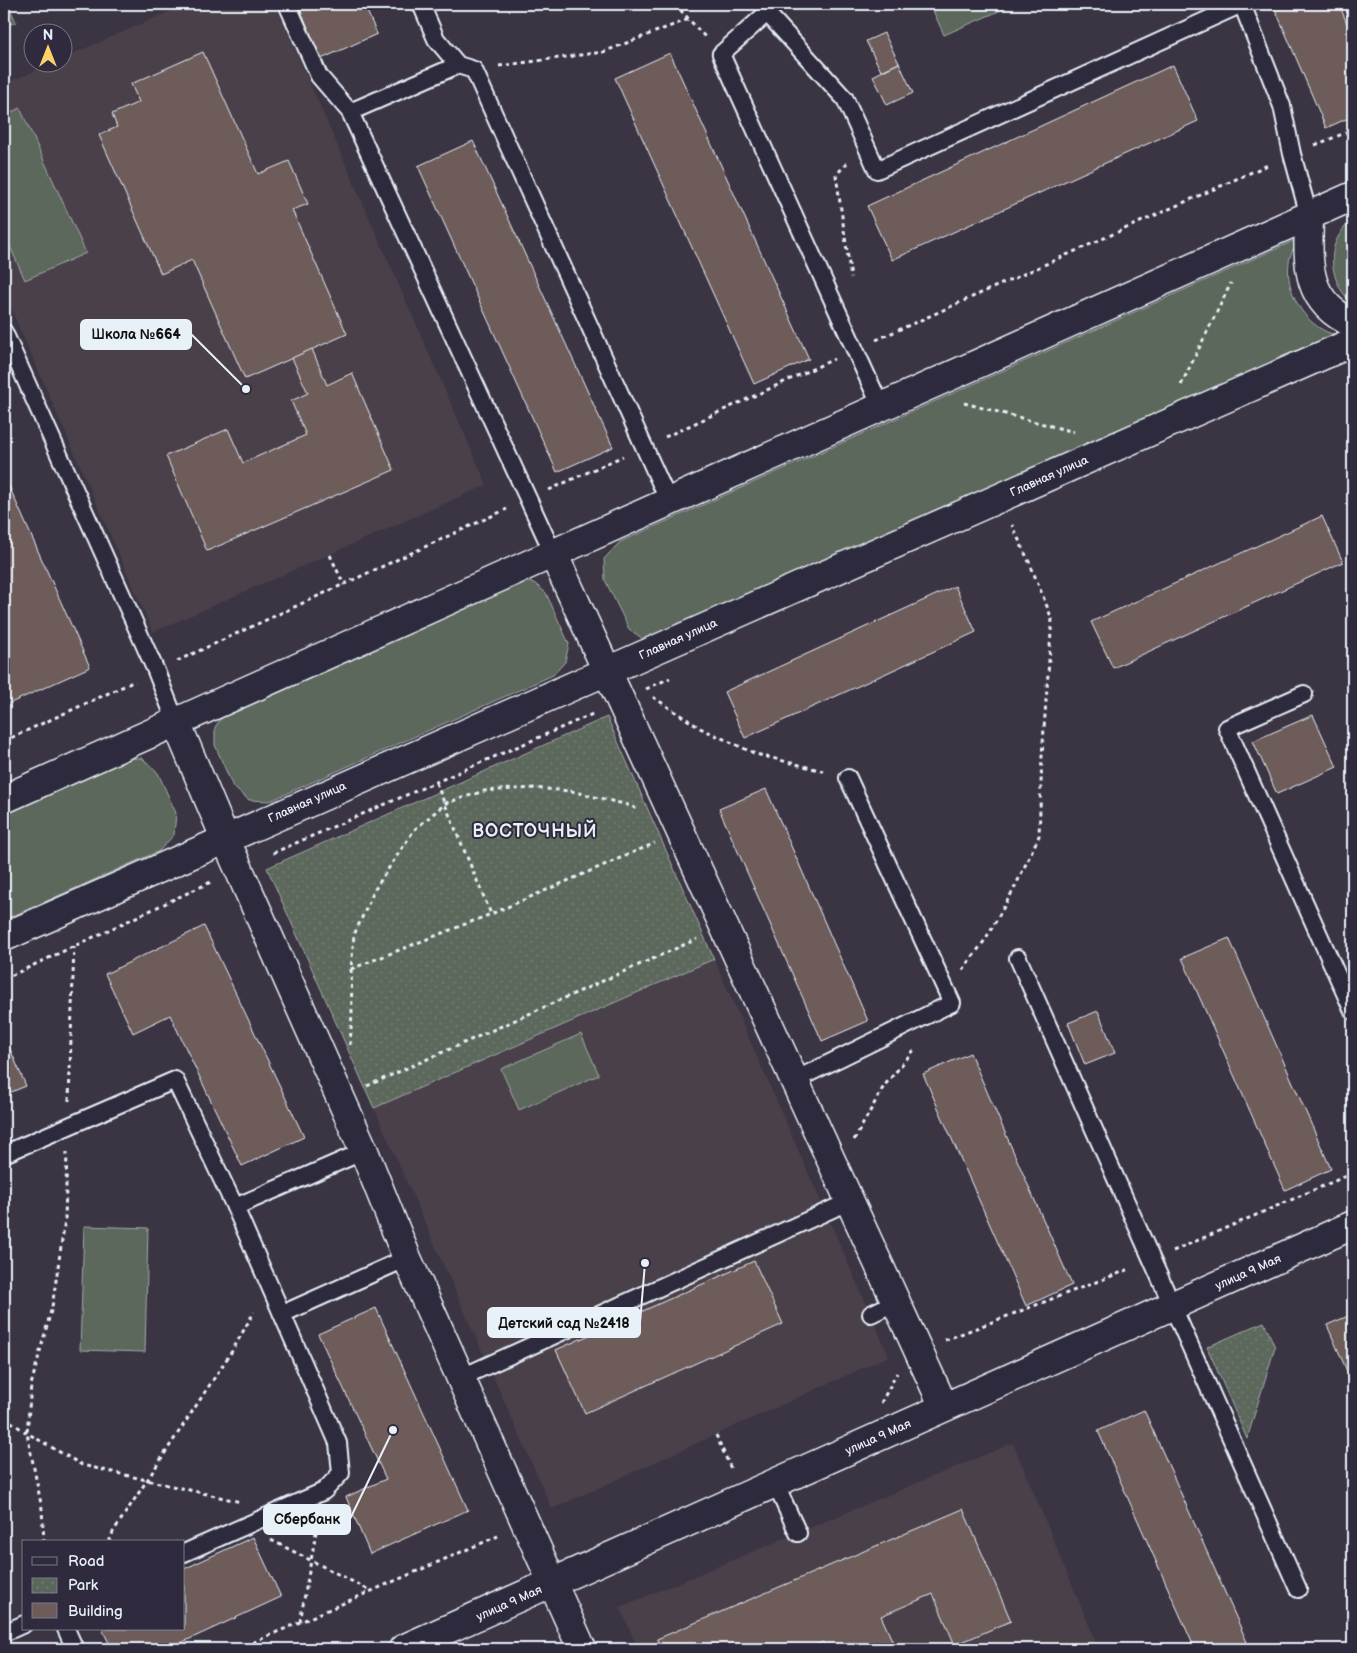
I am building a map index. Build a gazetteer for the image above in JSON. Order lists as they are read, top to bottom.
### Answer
{
  "streets": {
    "street": ["Главная улица", "улица 9 Мая"]
  },
  "districts": ["ВОСТОЧНЫЙ"],
  "places": ["Школа №664", "Детский сад №2418", "Сбербанк"],
  "legend": ["Road", "Park", "Building"],
  "north": "top"
}
